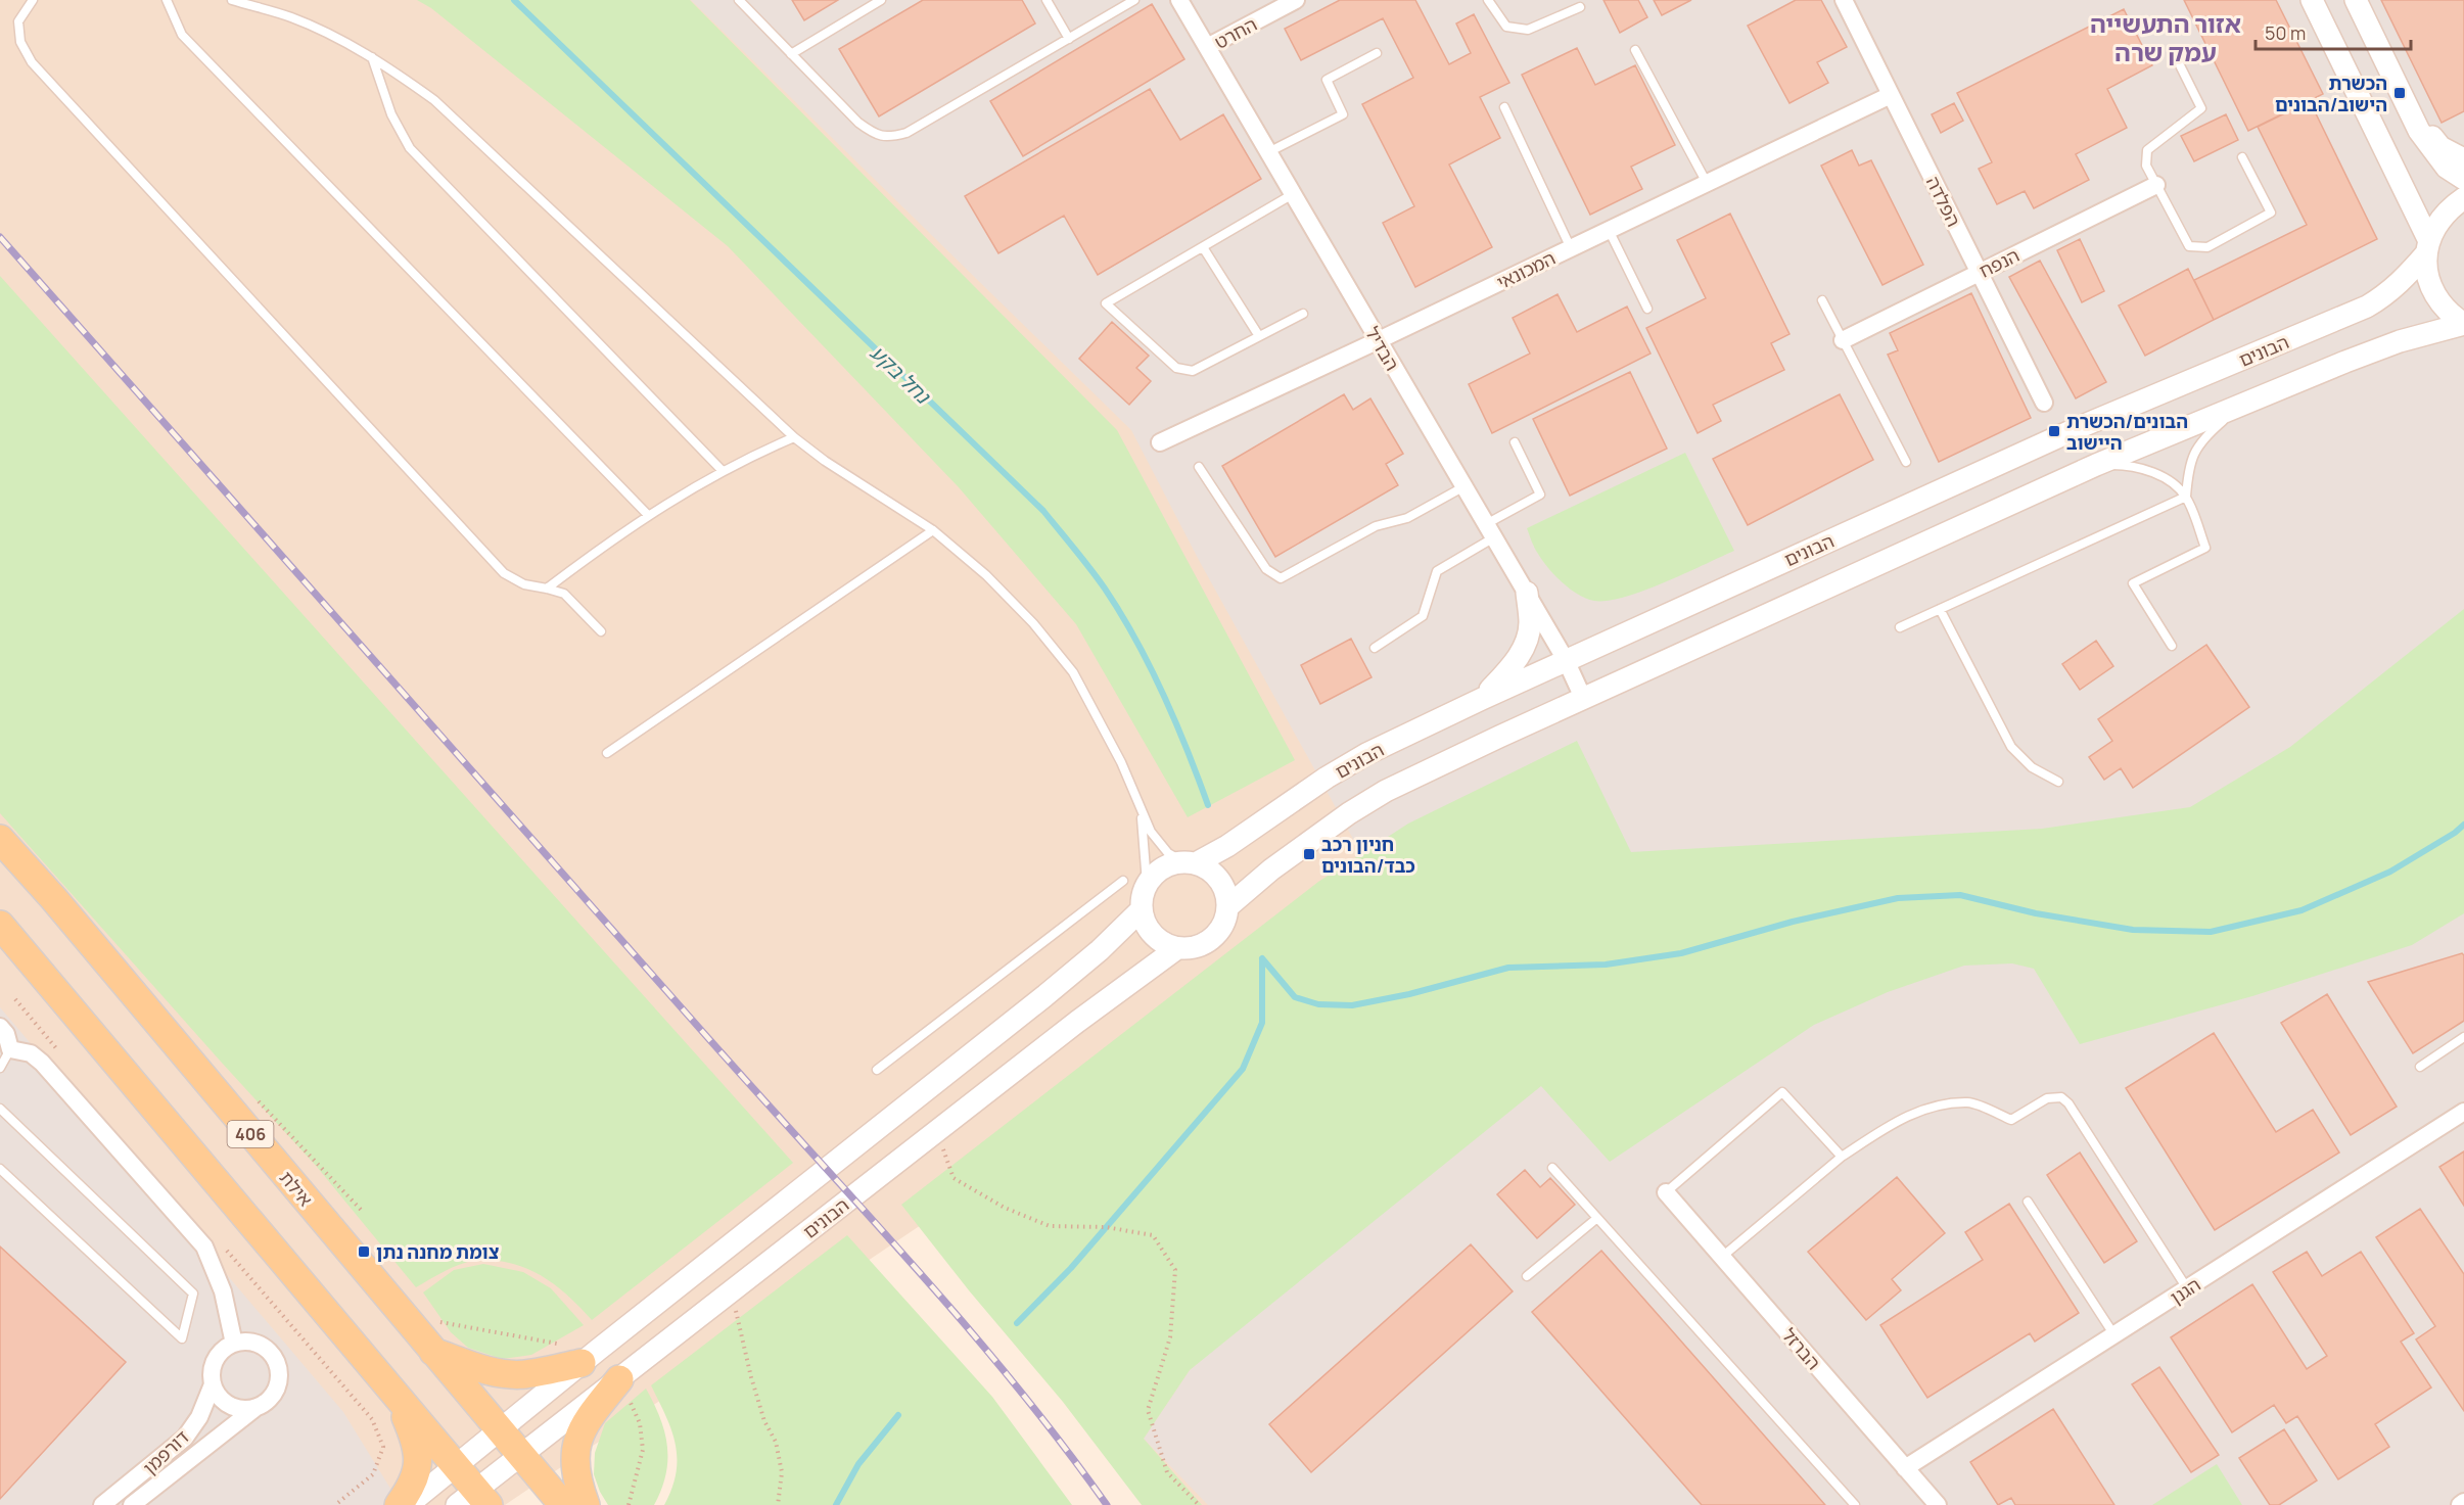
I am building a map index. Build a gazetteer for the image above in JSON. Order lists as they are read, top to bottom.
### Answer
{
  "streets": {
    "main road": ["406", "אילת"],
    "street": [
      "החרט",
      "הפלדה",
      "הנפח",
      "המכונאי",
      "הבדיל",
      "הבונים",
      "הגנן",
      "הברזל",
      "דורפמן"
    ]
  },
  "crossings": [
    ["החרט", "הבדיל"],
    ["הפלדה", "הנפח"],
    ["הפלדה", "המכונאי"],
    ["המכונאי", "הבדיל"],
    ["הבדיל", "הבונים"],
    ["הבונים", "406"],
    ["הבונים", "אילת"],
    ["406", "אילת"],
    ["הגנן", "הברזל"]
  ],
  "districts": ["אזור התעשייה עמק שרה"],
  "water": ["נחל בקע"],
  "places": {
    "transit": [
      "הכשרת הישוב/הבונים",
      "הבונים/הכשרת היישוב",
      "חניון רכב כבד/הבונים",
      "צומת מחנה נתן"
    ]
  },
  "scale_bar": "50 m"
}
